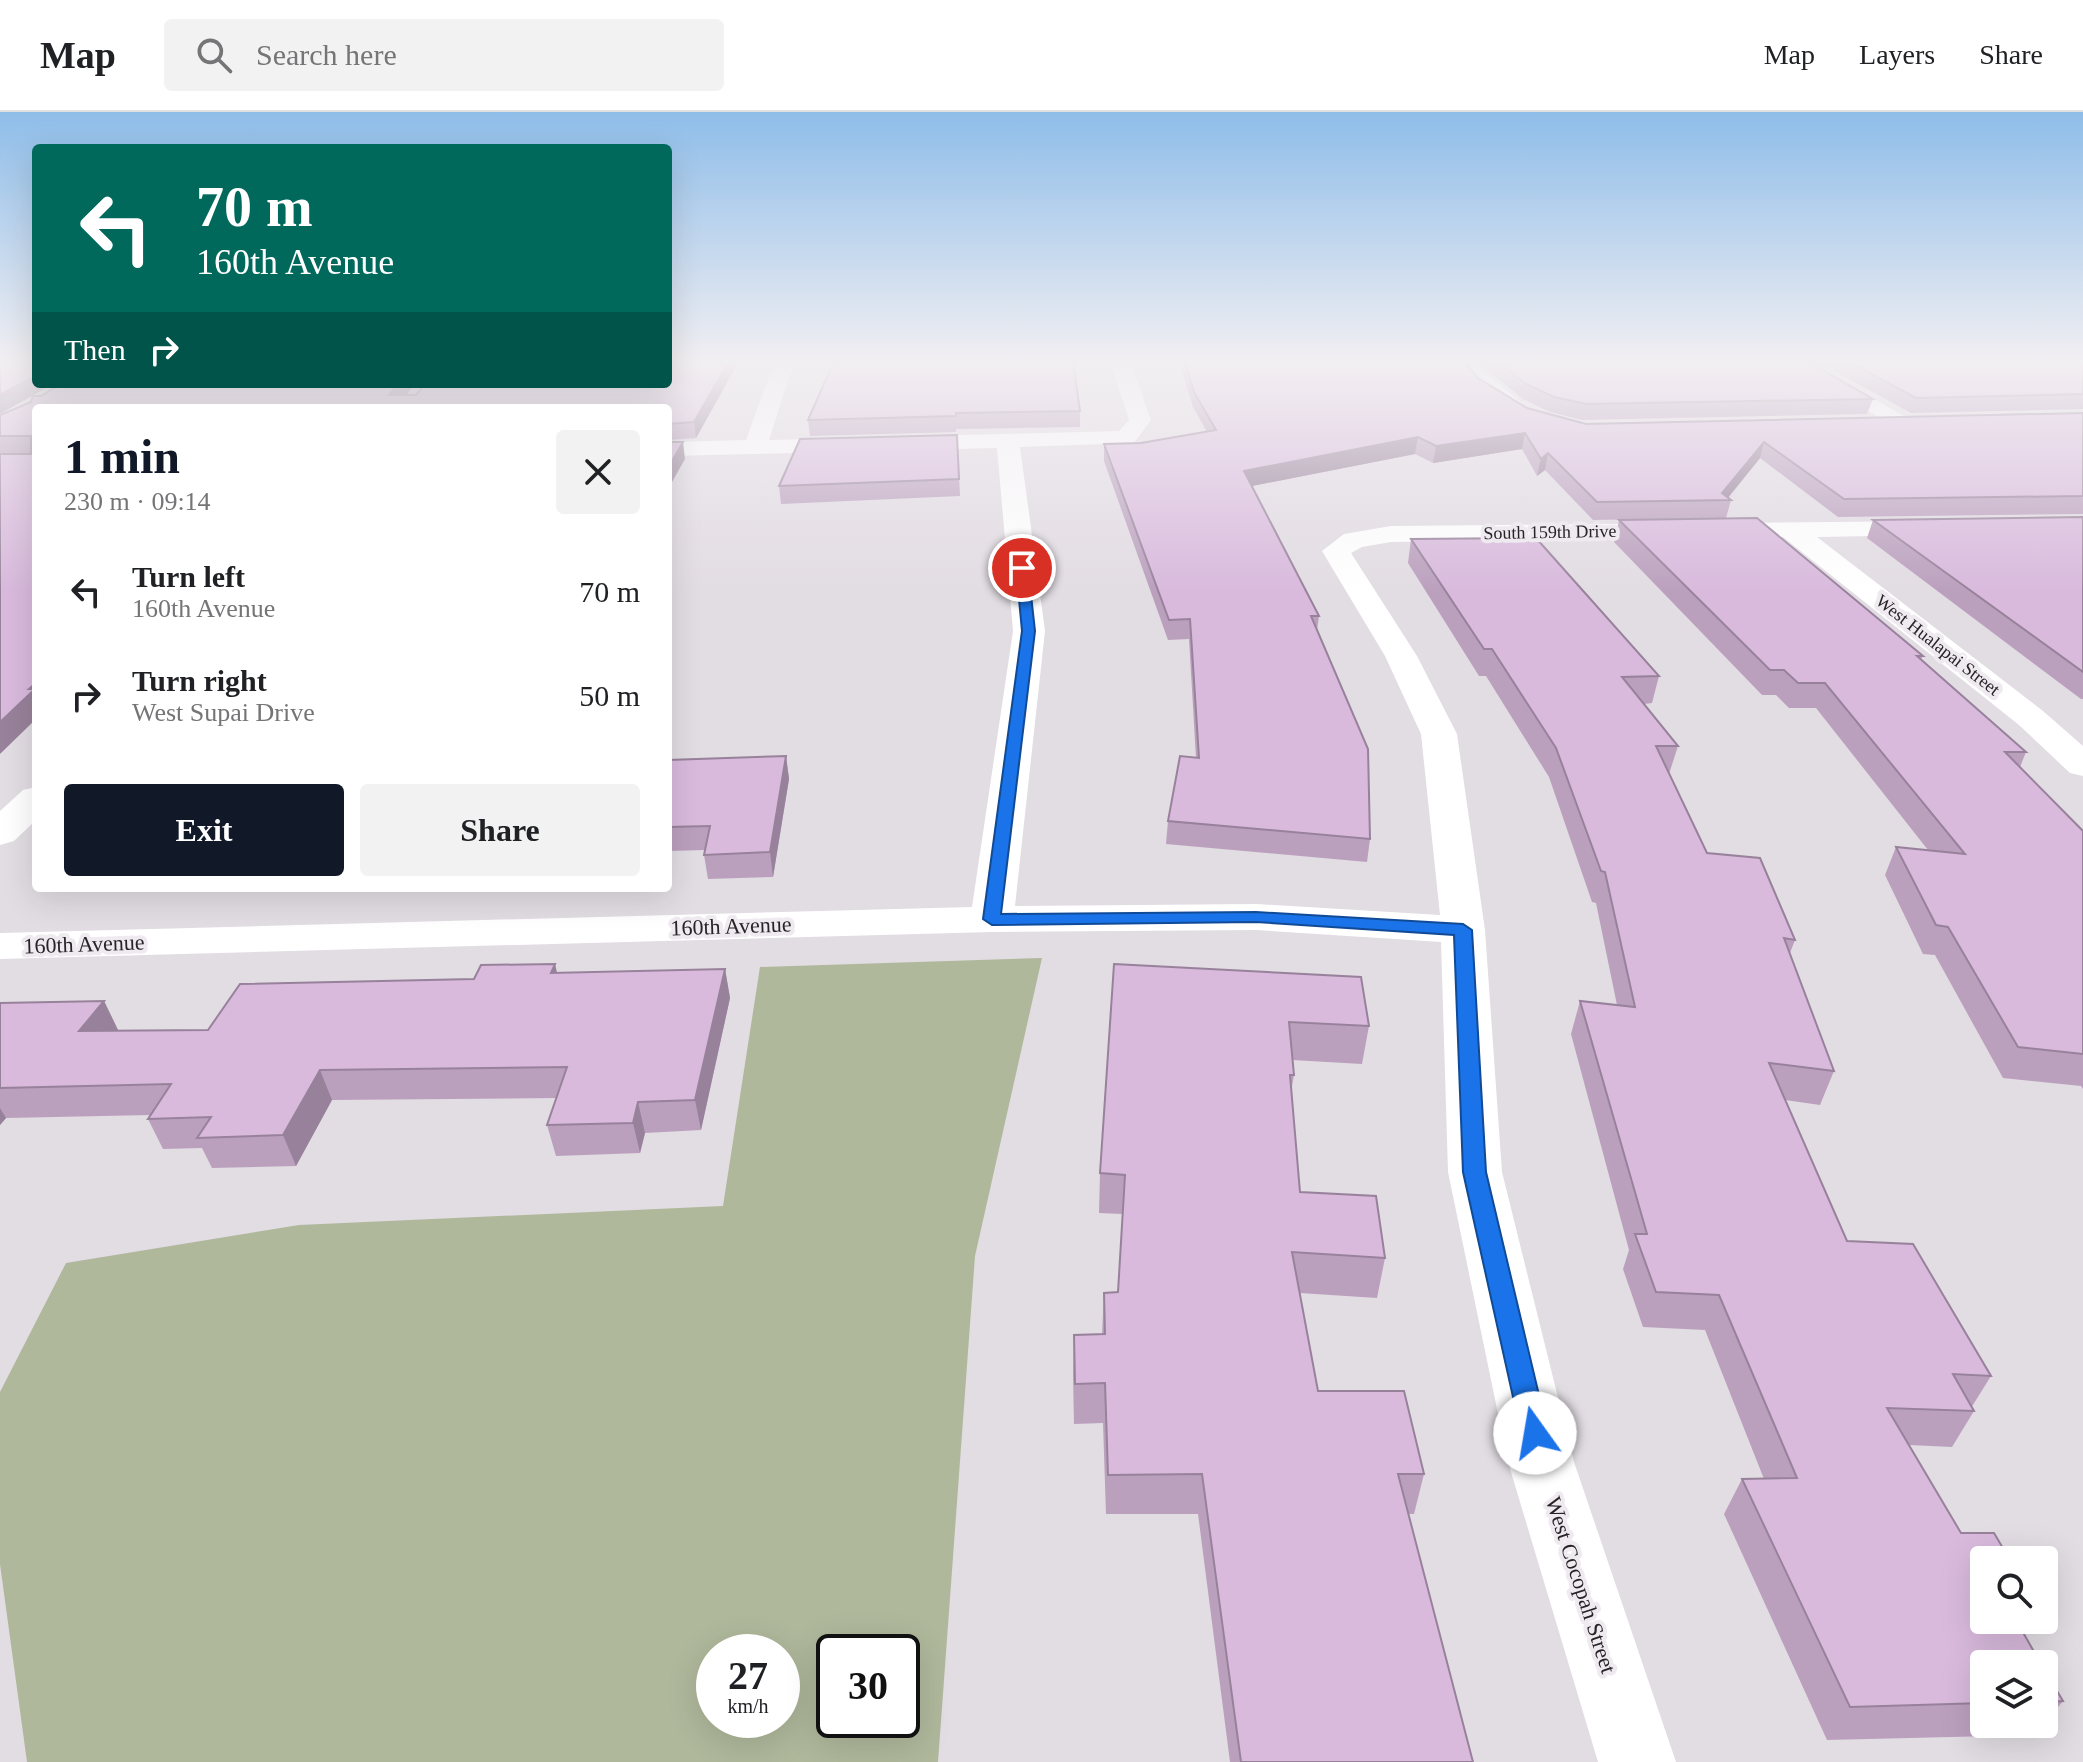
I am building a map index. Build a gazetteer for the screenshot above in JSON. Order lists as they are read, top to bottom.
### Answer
{
  "streets": {
    "street": [
      "South 159th Drive",
      "West Hualapai Street",
      "160th Avenue",
      "West Cocopah Street"
    ]
  },
  "crossings": [
    ["South 159th Drive", "West Hualapai Street"],
    ["South 159th Drive", "West Cocopah Street"],
    ["160th Avenue", "West Cocopah Street"]
  ],
  "page": {
    "header": "Map",
    "search": "Search here",
    "nav": ["Map", "Layers", "Share"],
    "turn": ["70 m", "160th Avenue"],
    "then": "Then",
    "heading": ["1 min", "230 m · 09:14"],
    "list": [
      {
        "name": "Turn left",
        "note": "160th Avenue",
        "value": "70 m"
      },
      {
        "name": "Turn right",
        "note": "West Supai Drive",
        "value": "50 m"
      }
    ],
    "buttons": ["Exit", "Share"],
    "speed": "27 km/h",
    "limit": "30"
  }
}
